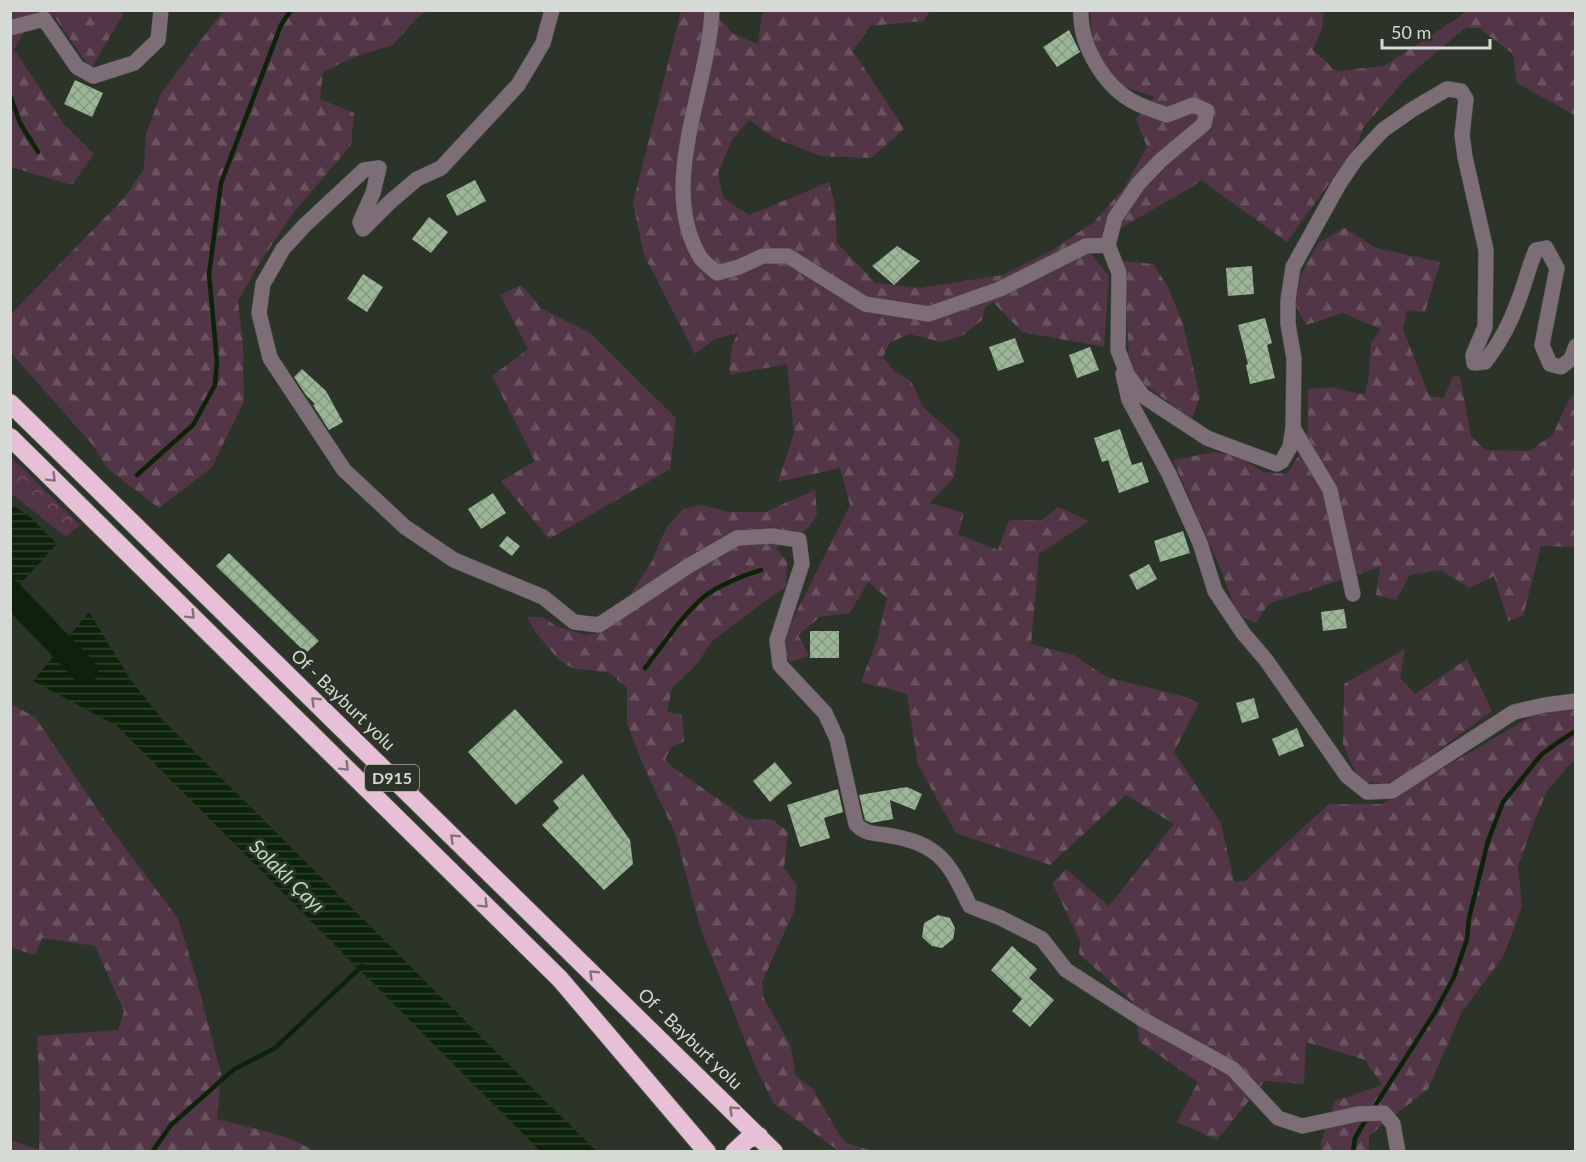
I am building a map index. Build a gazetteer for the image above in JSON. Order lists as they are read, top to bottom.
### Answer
{
  "streets": {
    "highway": ["Of - Bayburt yolu", "D915"]
  },
  "water": ["Solaklı Çayı"],
  "scale_bar": "50 m"
}
